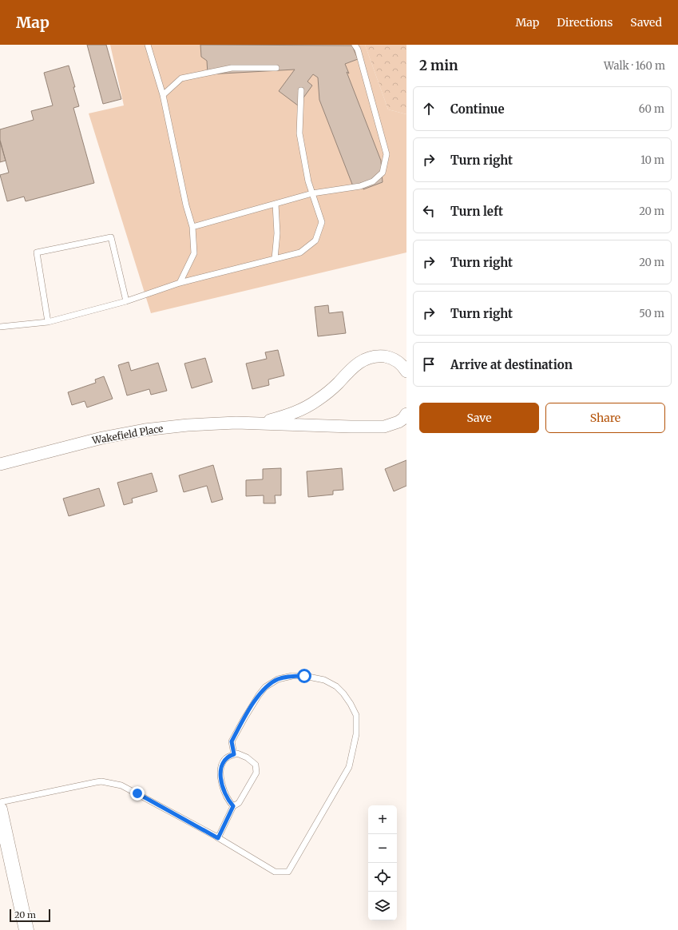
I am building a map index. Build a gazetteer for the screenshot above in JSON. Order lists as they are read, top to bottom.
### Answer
{
  "streets": {
    "street": ["Wakefield Place"]
  },
  "scale_bar": "20 m",
  "page": {
    "header": "Map",
    "nav": ["Map", "Directions", "Saved"],
    "heading": ["2 min", "Walk · 160 m"],
    "list": [
      ["Continue", "60 m"],
      ["Turn right", "10 m"],
      ["Turn left", "20 m"],
      ["Turn right", "20 m"],
      ["Turn right", "50 m"],
      "Arrive at destination"
    ],
    "buttons": ["Save", "Share"],
    "map_buttons": ["+", "−"],
    "scale": "20 m"
  }
}
